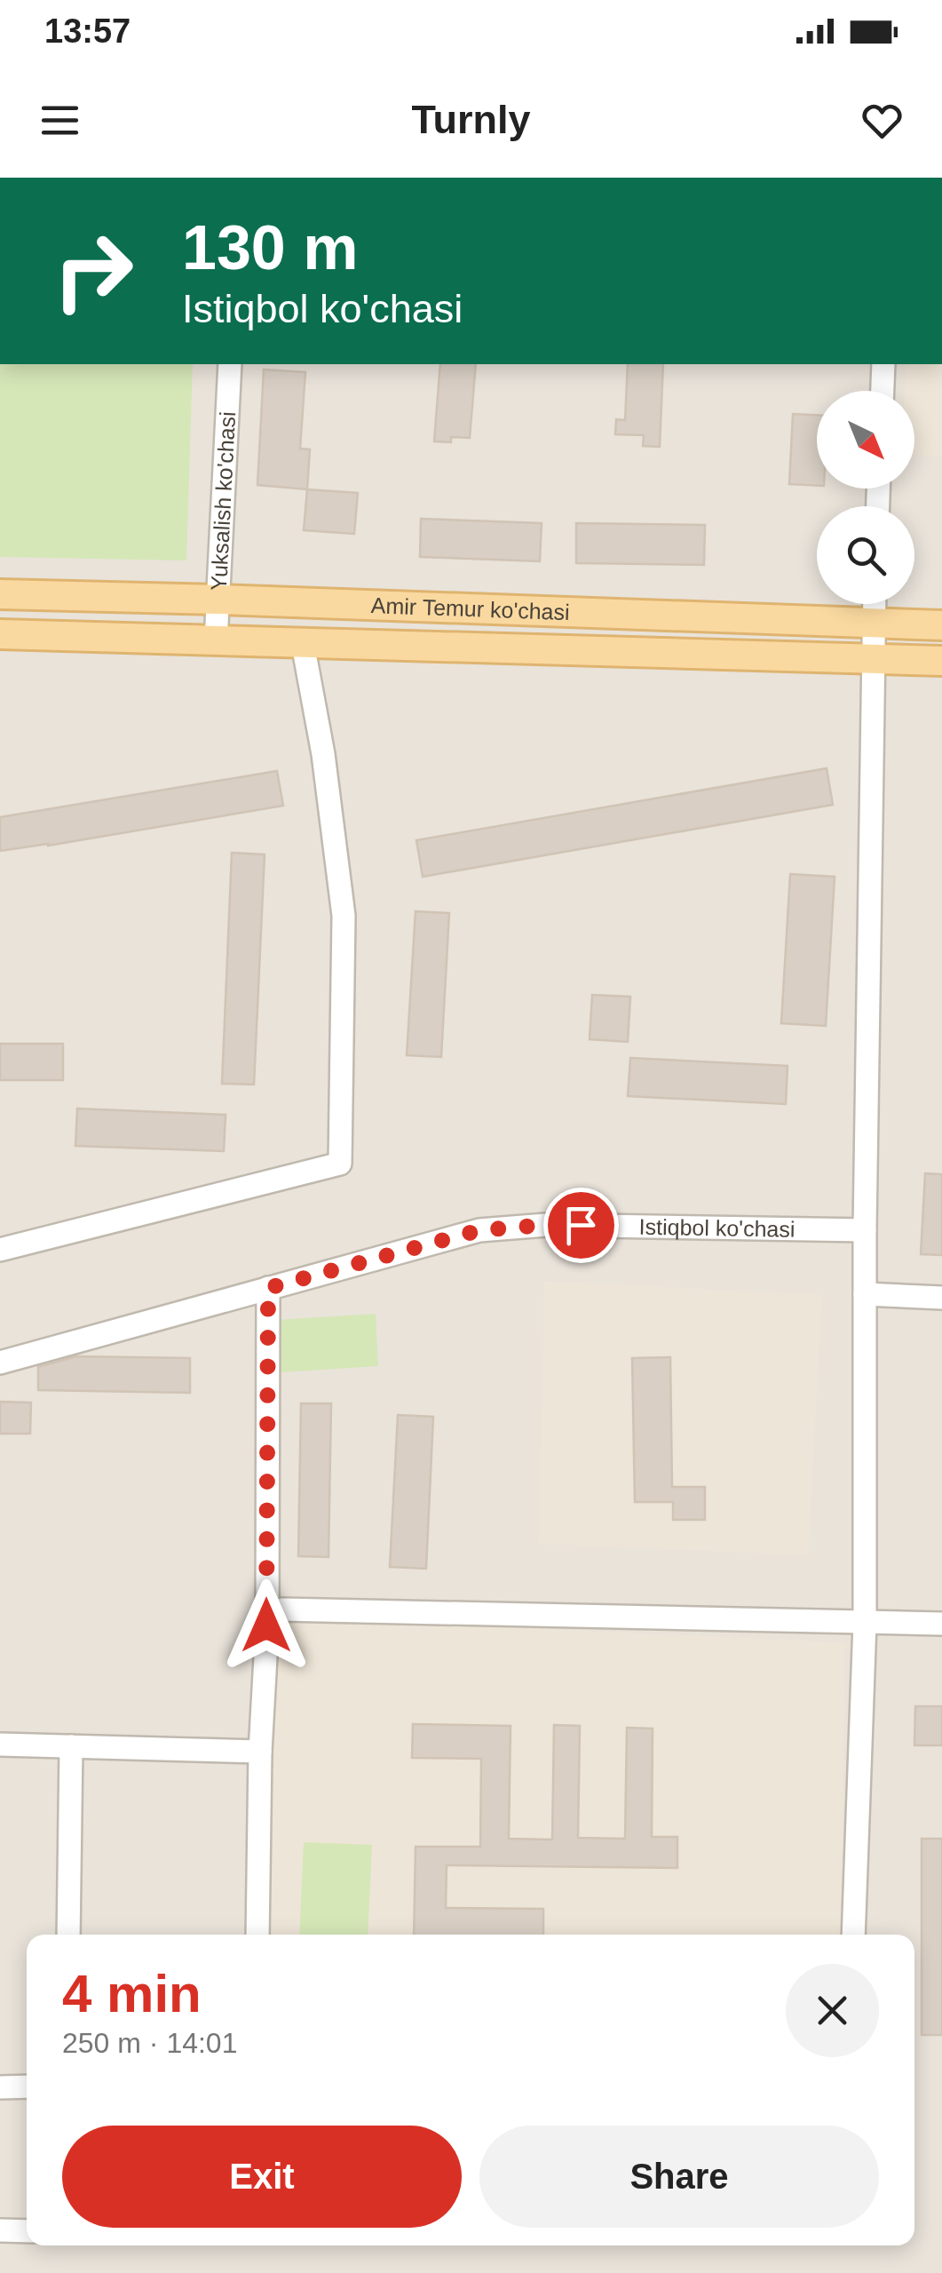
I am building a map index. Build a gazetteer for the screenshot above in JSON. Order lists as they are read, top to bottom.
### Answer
{
  "streets": {
    "main road": ["Amir Temur ko'chasi"],
    "street": ["Yuksalish ko'chasi", "Istiqbol ko'chasi"]
  },
  "crossings": [
    ["Yuksalish ko'chasi", "Amir Temur ko'chasi"]
  ],
  "north": "bottom right",
  "page": {
    "status": "13:57",
    "header": "Turnly",
    "turn": ["130 m", "Istiqbol ko'chasi"],
    "heading": ["4 min", "250 m · 14:01"],
    "buttons": ["Exit", "Share"]
  }
}
